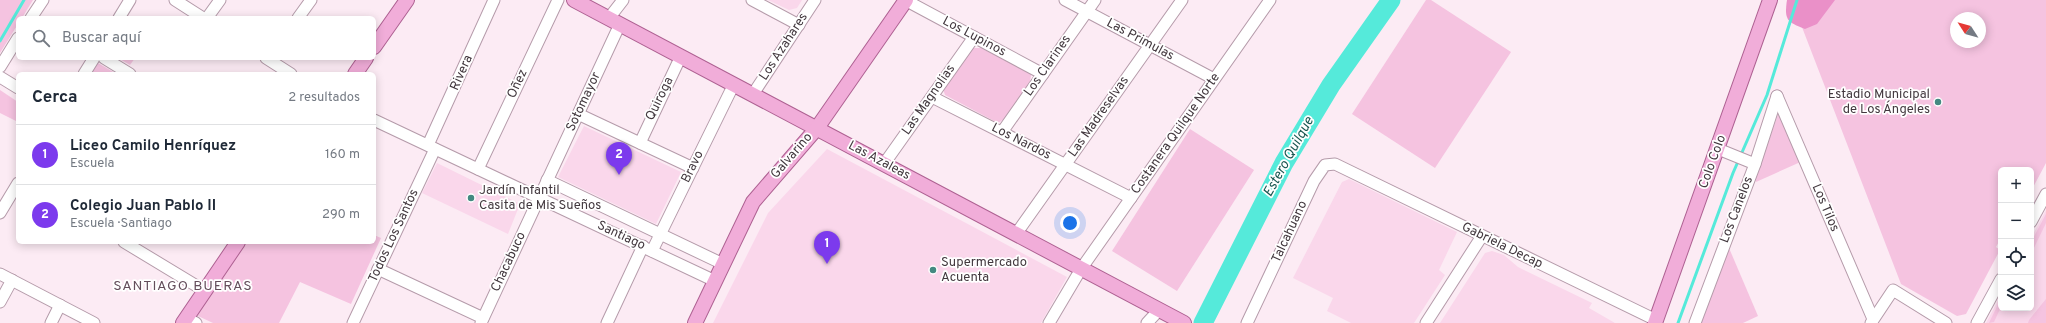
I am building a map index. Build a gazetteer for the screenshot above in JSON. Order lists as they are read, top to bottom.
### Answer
{
  "streets": {
    "main road": ["Galvarino", "Las Azaleas", "Colo Colo"],
    "street": [
      "Los Lupinos",
      "Las Primulas",
      "Los Azahares",
      "Los Clarines",
      "Rivera",
      "Oñez",
      "Quiroga",
      "Las Magnolias",
      "Sotomayor",
      "Las Madreselvas",
      "Costanera Quilque Norte",
      "Los Nardos",
      "Bravo",
      "Los Tilos",
      "Los Canelos",
      "Talcahuano",
      "Todos Los Santos",
      "Santiago",
      "Gabriela Decap",
      "Chacabuco"
    ]
  },
  "crossings": [
    ["Los Lupinos", "Los Clarines"],
    ["Los Lupinos", "Las Magnolias"],
    ["Los Lupinos", "Galvarino"],
    ["Las Primulas", "Los Clarines"],
    ["Las Primulas", "Las Madreselvas"],
    ["Las Primulas", "Costanera Quilque Norte"],
    ["Los Azahares", "Las Azaleas"],
    ["Los Clarines", "Los Nardos"],
    ["Rivera", "Todos Los Santos"],
    ["Rivera", "Santiago"],
    ["Oñez", "Santiago"],
    ["Quiroga", "Las Azaleas"],
    ["Las Magnolias", "Los Nardos"],
    ["Las Magnolias", "Las Azaleas"],
    ["Sotomayor", "Las Azaleas"],
    ["Sotomayor", "Santiago"],
    ["Sotomayor", "Chacabuco"],
    ["Las Madreselvas", "Los Nardos"],
    ["Las Madreselvas", "Las Azaleas"],
    ["Costanera Quilque Norte", "Los Nardos"],
    ["Costanera Quilque Norte", "Las Azaleas"],
    ["Galvarino", "Las Azaleas"],
    ["Galvarino", "Santiago"],
    ["Las Azaleas", "Bravo"],
    ["Colo Colo", "Gabriela Decap"],
    ["Bravo", "Santiago"],
    ["Los Tilos", "Los Canelos"],
    ["Talcahuano", "Gabriela Decap"],
    ["Todos Los Santos", "Santiago"],
    ["Santiago", "Chacabuco"]
  ],
  "districts": ["SANTIAGO BUERAS"],
  "water": ["Estero Quilque"],
  "places": ["Estadio Municipal de Los Ángeles", "Jardín Infantil Casita de Mis Sueños", "Supermercado Acuenta"],
  "north": "top left",
  "page": {
    "search": "Buscar aquí",
    "heading": ["Cerca", "2 resultados"],
    "list": [
      {
        "mark": "1",
        "name": "Liceo Camilo Henríquez",
        "note": "Escuela",
        "value": "160 m"
      },
      {
        "mark": "2",
        "name": "Colegio Juan Pablo II",
        "note": "Escuela · Santiago",
        "value": "290 m"
      }
    ],
    "pins": ["2", "1"],
    "map_buttons": ["+", "−"]
  }
}
